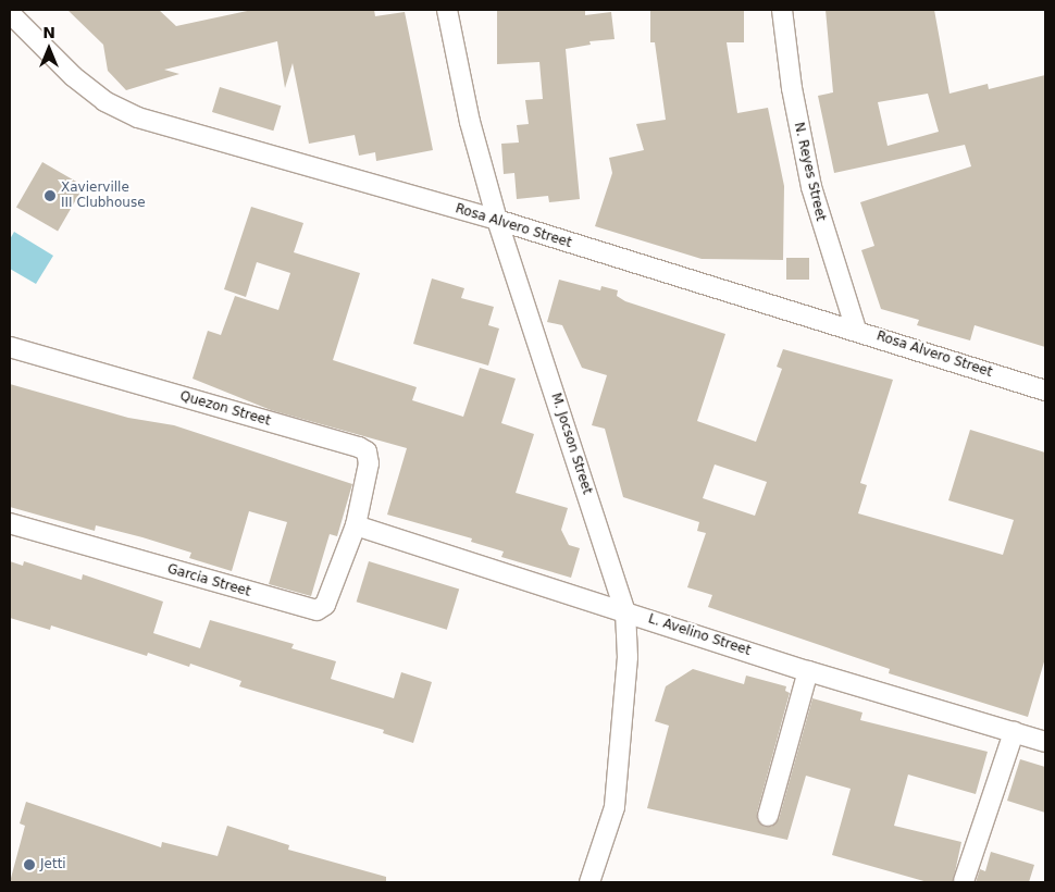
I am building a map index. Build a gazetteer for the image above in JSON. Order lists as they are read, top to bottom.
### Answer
{
  "streets": {
    "street": [
      "N. Reyes Street",
      "Rosa Alvero Street",
      "Quezon Street",
      "M. Jocson Street",
      "Garcia Street",
      "L. Avelino Street"
    ]
  },
  "crossings": [
    ["N. Reyes Street", "Rosa Alvero Street"],
    ["Rosa Alvero Street", "M. Jocson Street"],
    ["Quezon Street", "Garcia Street"],
    ["Quezon Street", "L. Avelino Street"],
    ["M. Jocson Street", "L. Avelino Street"],
    ["Garcia Street", "L. Avelino Street"]
  ],
  "places": ["Xavierville III Clubhouse", "Jetti"],
  "north": "top"
}
